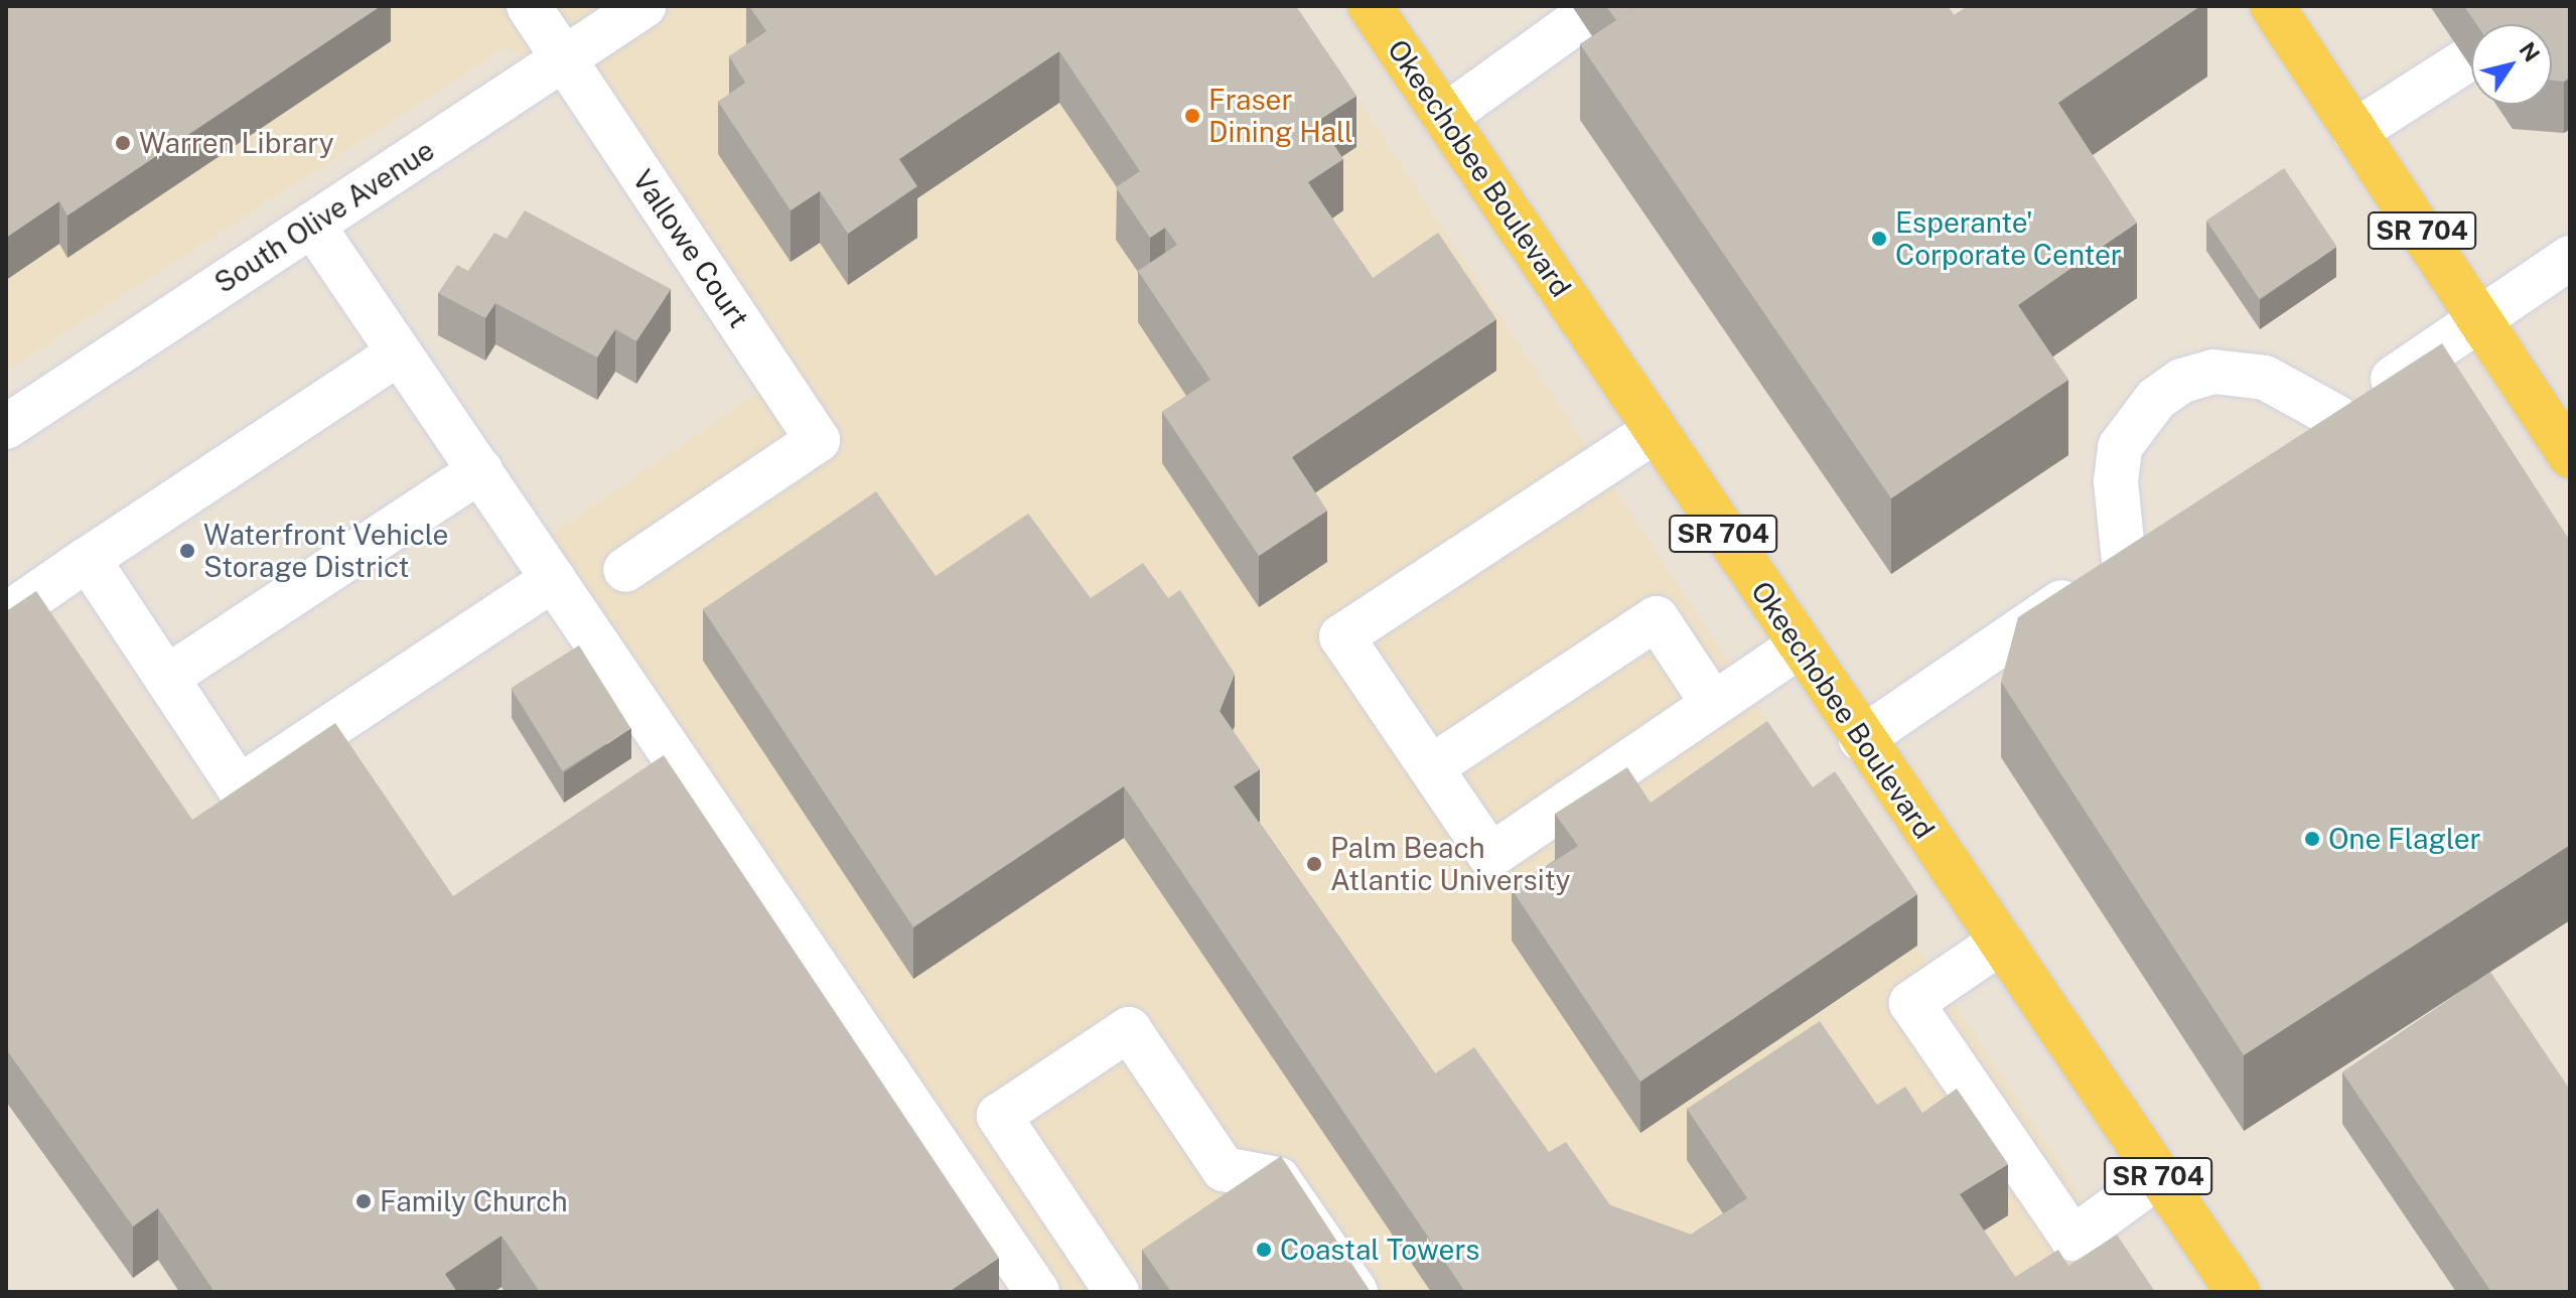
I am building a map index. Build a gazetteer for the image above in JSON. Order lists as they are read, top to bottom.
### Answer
{
  "streets": {
    "main road": ["Okeechobee Boulevard", "SR 704"],
    "street": ["South Olive Avenue", "Vallowe Court"]
  },
  "crossings": [
    ["South Olive Avenue", "Vallowe Court"]
  ],
  "places": [
    "Fraser Dining Hall",
    "Warren Library",
    "Esperante' Corporate Center",
    "Waterfront Vehicle Storage District",
    "One Flagler",
    "Palm Beach Atlantic University",
    "Family Church",
    "Coastal Towers"
  ],
  "north": "top right"
}
